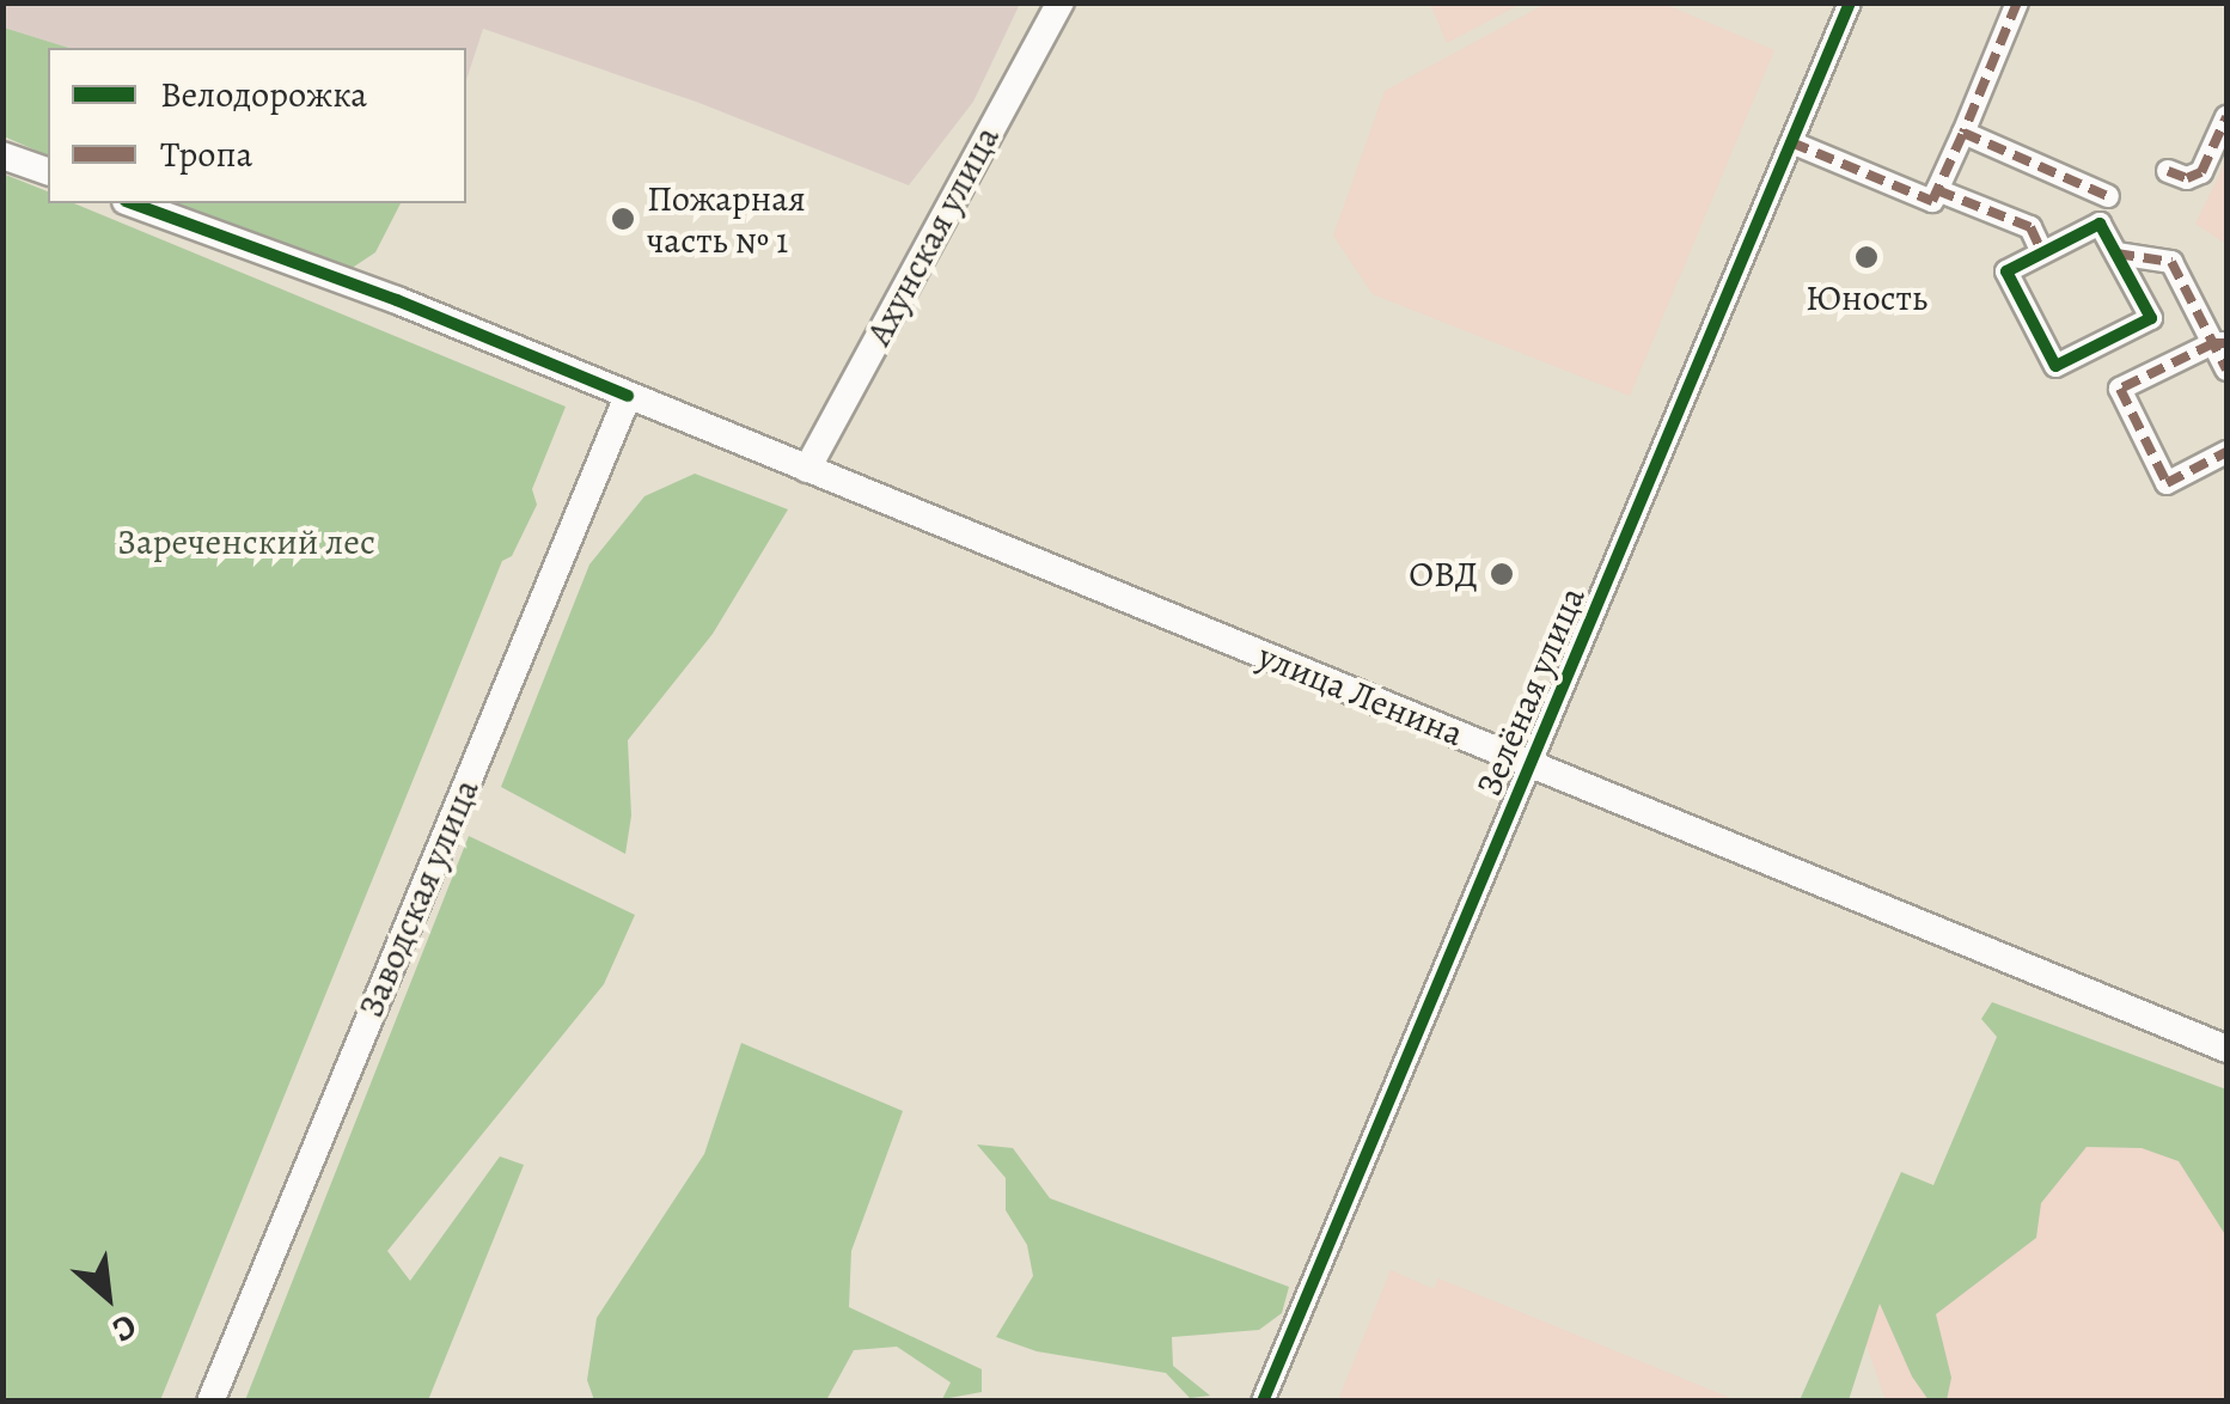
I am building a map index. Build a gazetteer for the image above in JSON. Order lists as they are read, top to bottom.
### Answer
{
  "streets": {
    "main road": ["Ахунская улица", "улица Ленина", "Заводская улица"],
    "street": ["Зелёная улица"]
  },
  "crossings": [
    ["Ахунская улица", "улица Ленина"],
    ["Зелёная улица", "улица Ленина"],
    ["улица Ленина", "Заводская улица"]
  ],
  "parks": ["Зареченский лес"],
  "places": ["Пожарная часть № 1", "Юность", "ОВД"],
  "legend": ["Велодорожка", "Тропа"],
  "north": "bottom right"
}
